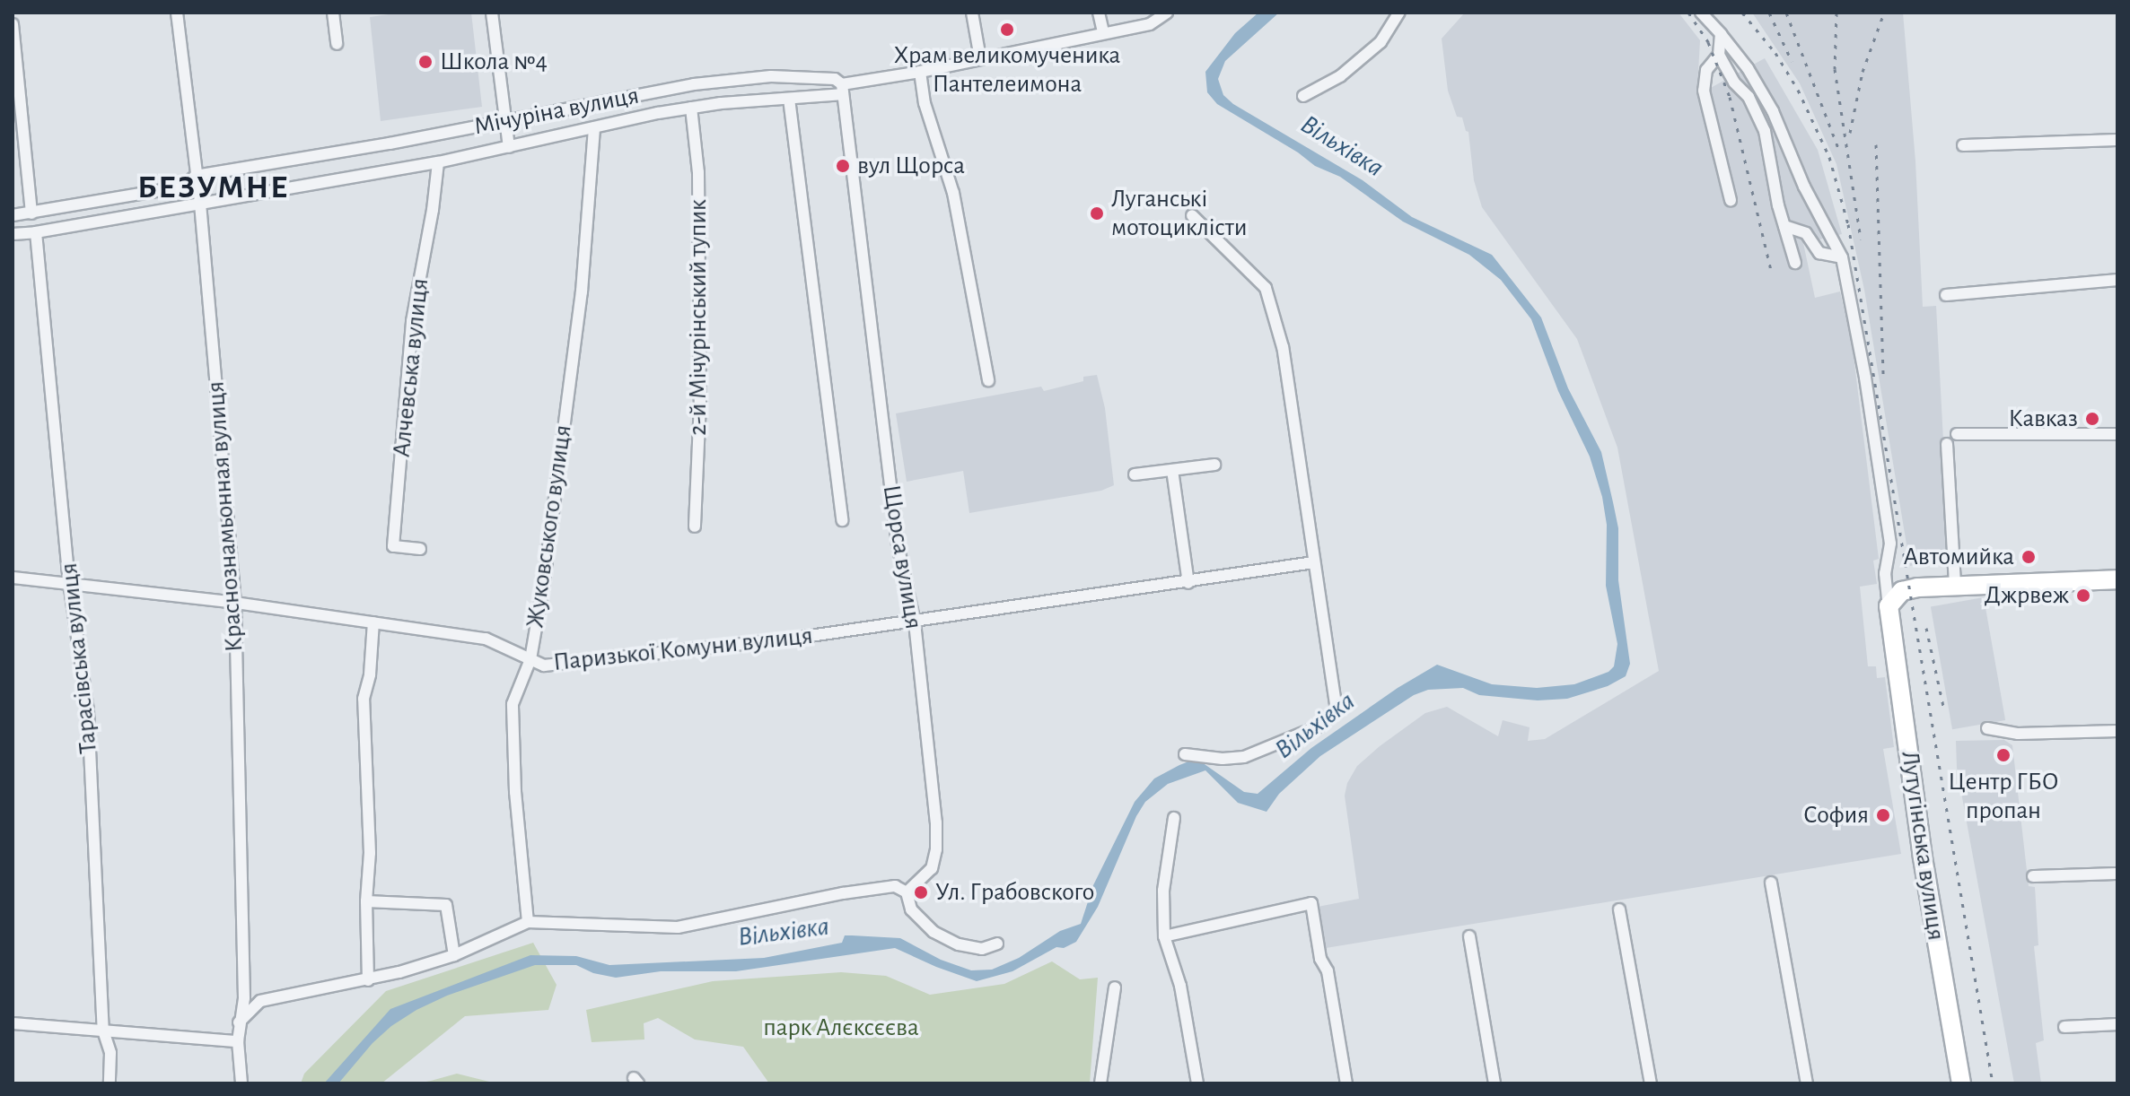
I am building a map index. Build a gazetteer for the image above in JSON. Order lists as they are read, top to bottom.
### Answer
{
  "streets": {
    "main road": ["Лутугінська вулиця"],
    "street": [
      "Мічуріна вулиця",
      "2-й Мічурінський тупик",
      "Алчевська вулиця",
      "Краснознамьонная вулиця",
      "Жуковського вулиця",
      "Щорса вулиця",
      "Паризької Комуни вулиця",
      "Тарасівська вулиця"
    ]
  },
  "crossings": [
    ["Мічуріна вулиця", "2-й Мічурінський тупик"],
    ["Мічуріна вулиця", "Алчевська вулиця"],
    ["Мічуріна вулиця", "Краснознамьонная вулиця"],
    ["Мічуріна вулиця", "Жуковського вулиця"],
    ["Мічуріна вулиця", "Щорса вулиця"],
    ["Мічуріна вулиця", "Тарасівська вулиця"],
    ["Краснознамьонная вулиця", "Паризької Комуни вулиця"],
    ["Жуковського вулиця", "Паризької Комуни вулиця"],
    ["Щорса вулиця", "Паризької Комуни вулиця"],
    ["Паризької Комуни вулиця", "Тарасівська вулиця"]
  ],
  "districts": ["БЕЗУМНЕ"],
  "water": ["Вільхівка"],
  "parks": ["парк Алєксєєва"],
  "places": [
    "Храм великомученика Пантелеимона",
    "Школа №4",
    "вул Щорса",
    "Луганські мотоциклісти",
    "Кавказ",
    "Автомийка",
    "Джрвеж",
    "Центр ГБО пропан",
    "София",
    "Ул. Грабовского"
  ]
}
